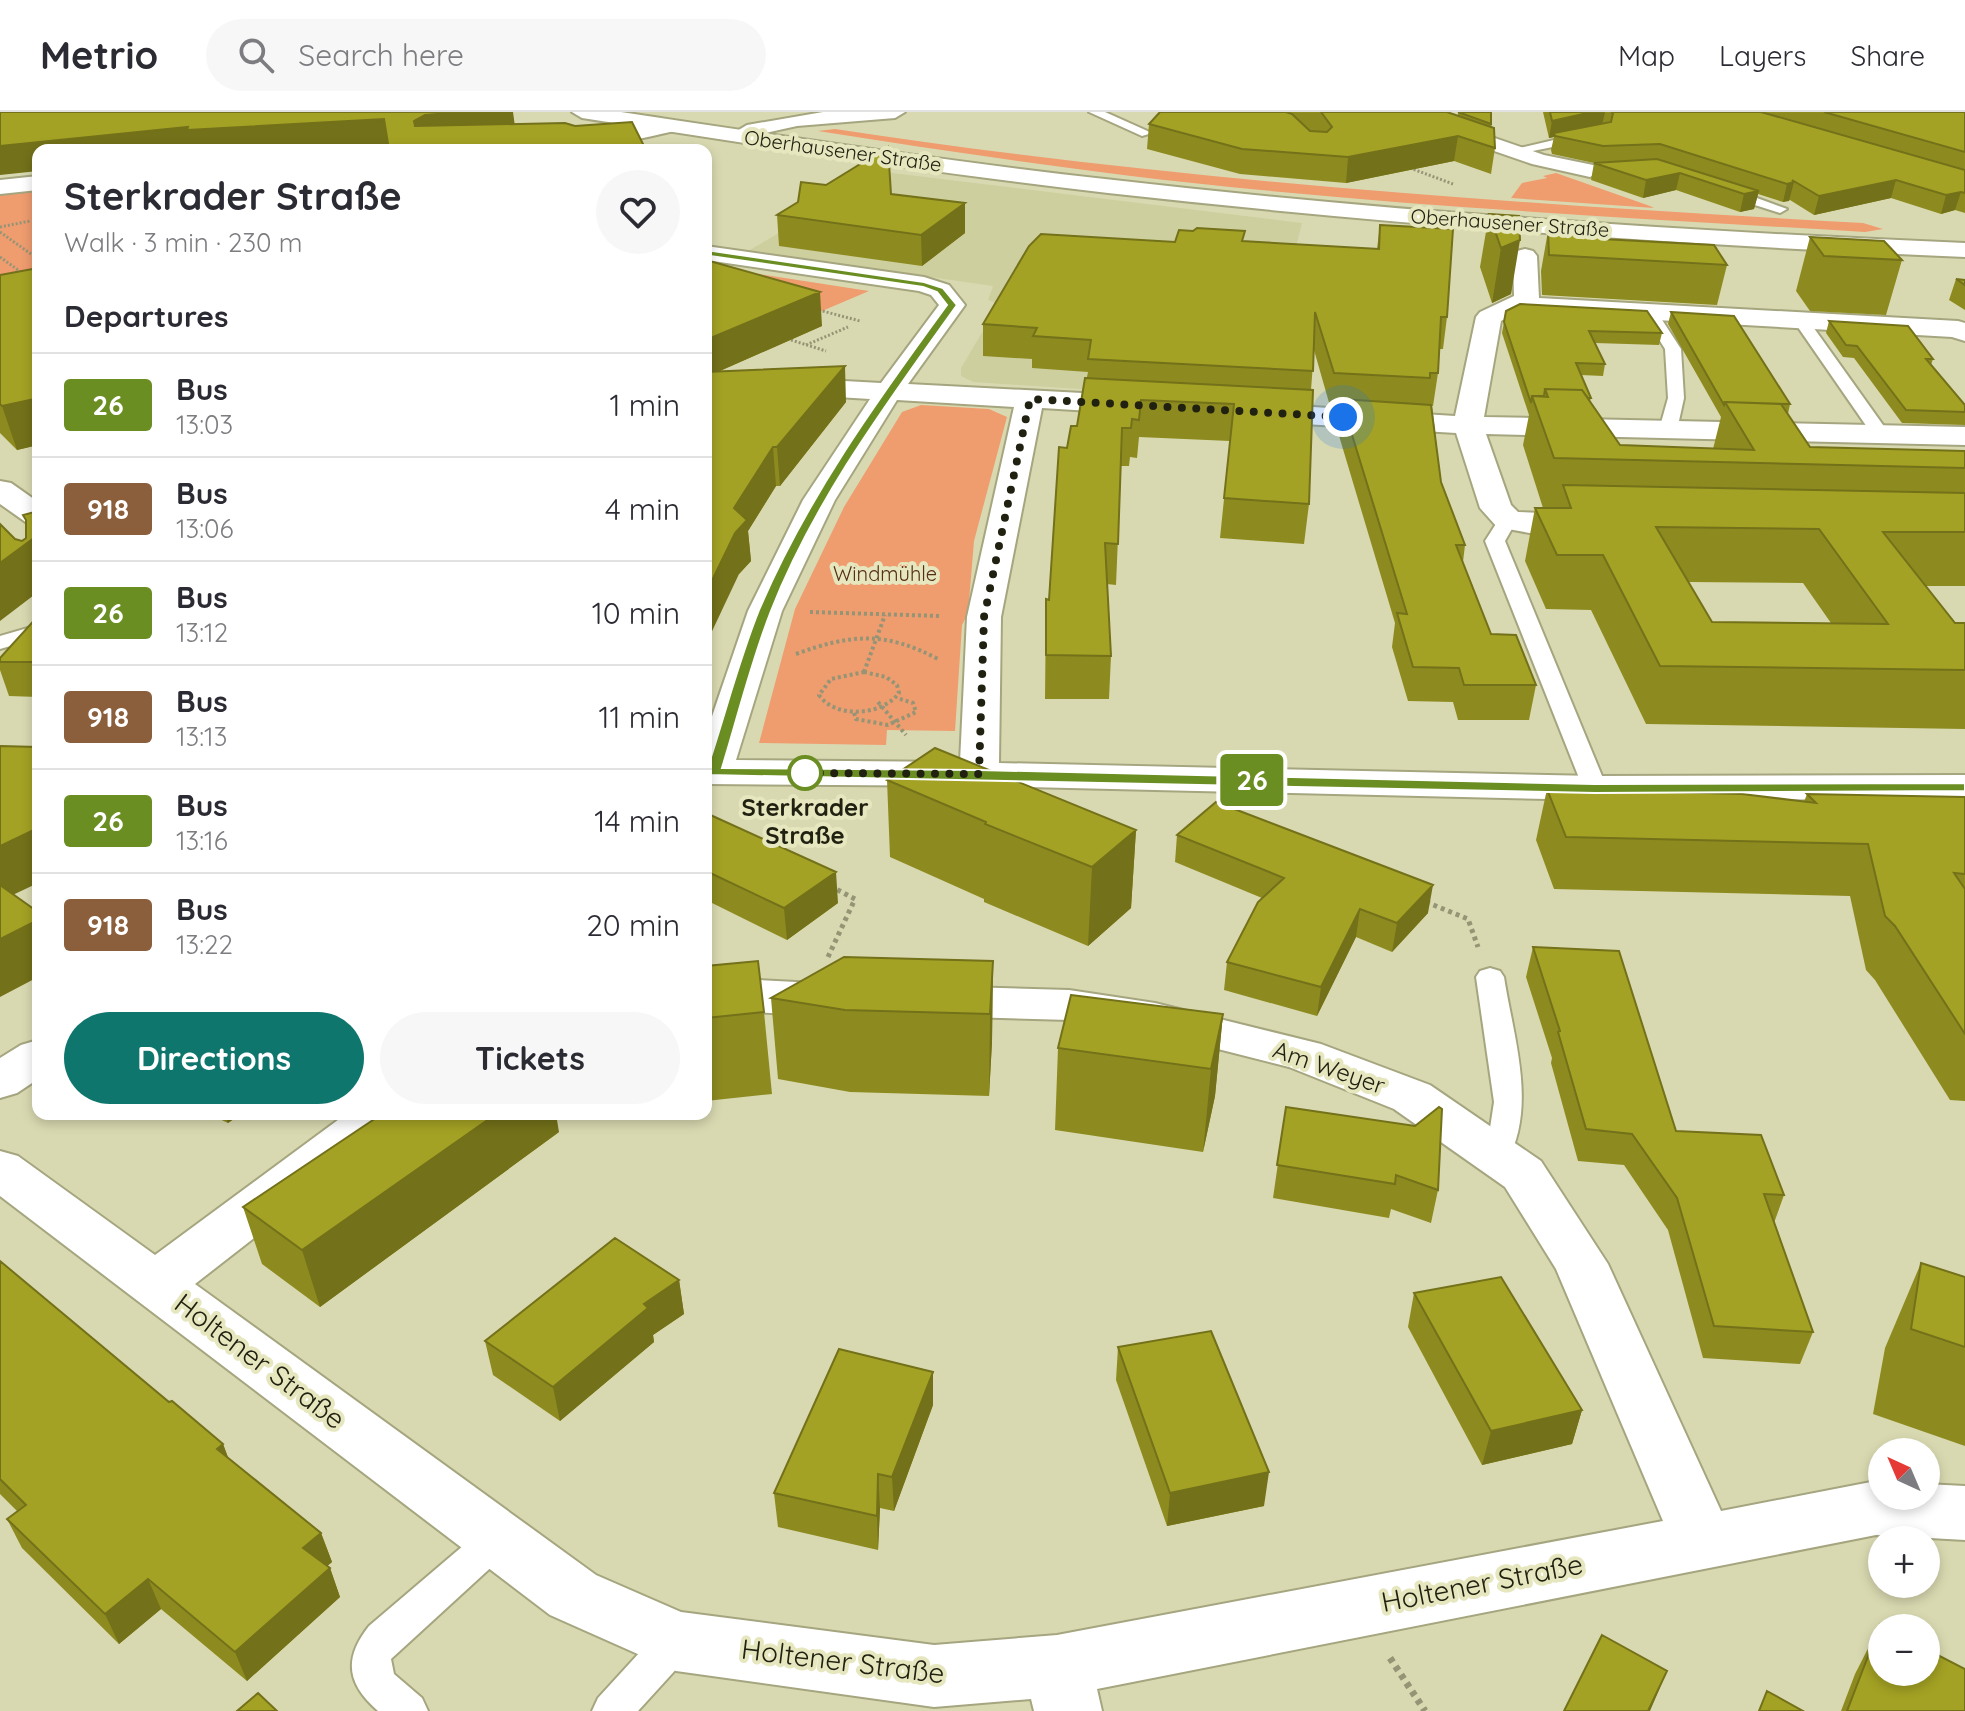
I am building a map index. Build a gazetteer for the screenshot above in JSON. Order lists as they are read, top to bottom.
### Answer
{
  "streets": {
    "street": ["Oberhausener Straße", "Am Weyer", "Holtener Straße"]
  },
  "crossings": [
    ["Am Weyer", "Holtener Straße"]
  ],
  "parks": ["Windmühle"],
  "places": ["Sterkrader Straße"],
  "lines": ["bus line 26"],
  "north": "top left",
  "page": {
    "header": "Metrio",
    "search": "Search here",
    "nav": ["Map", "Layers", "Share"],
    "on_map": "26",
    "heading": [
      ["Sterkrader Straße", "Walk · 3 min · 230 m"],
      "Departures"
    ],
    "list": [
      {
        "mark": "26",
        "name": "Bus",
        "note": "13:03",
        "value": "1 min"
      },
      {
        "mark": "918",
        "name": "Bus",
        "note": "13:06",
        "value": "4 min"
      },
      {
        "mark": "26",
        "name": "Bus",
        "note": "13:12",
        "value": "10 min"
      },
      {
        "mark": "918",
        "name": "Bus",
        "note": "13:13",
        "value": "11 min"
      },
      {
        "mark": "26",
        "name": "Bus",
        "note": "13:16",
        "value": "14 min"
      },
      {
        "mark": "918",
        "name": "Bus",
        "note": "13:22",
        "value": "20 min"
      }
    ],
    "buttons": ["Directions", "Tickets"],
    "map_buttons": ["+", "−"]
  }
}
